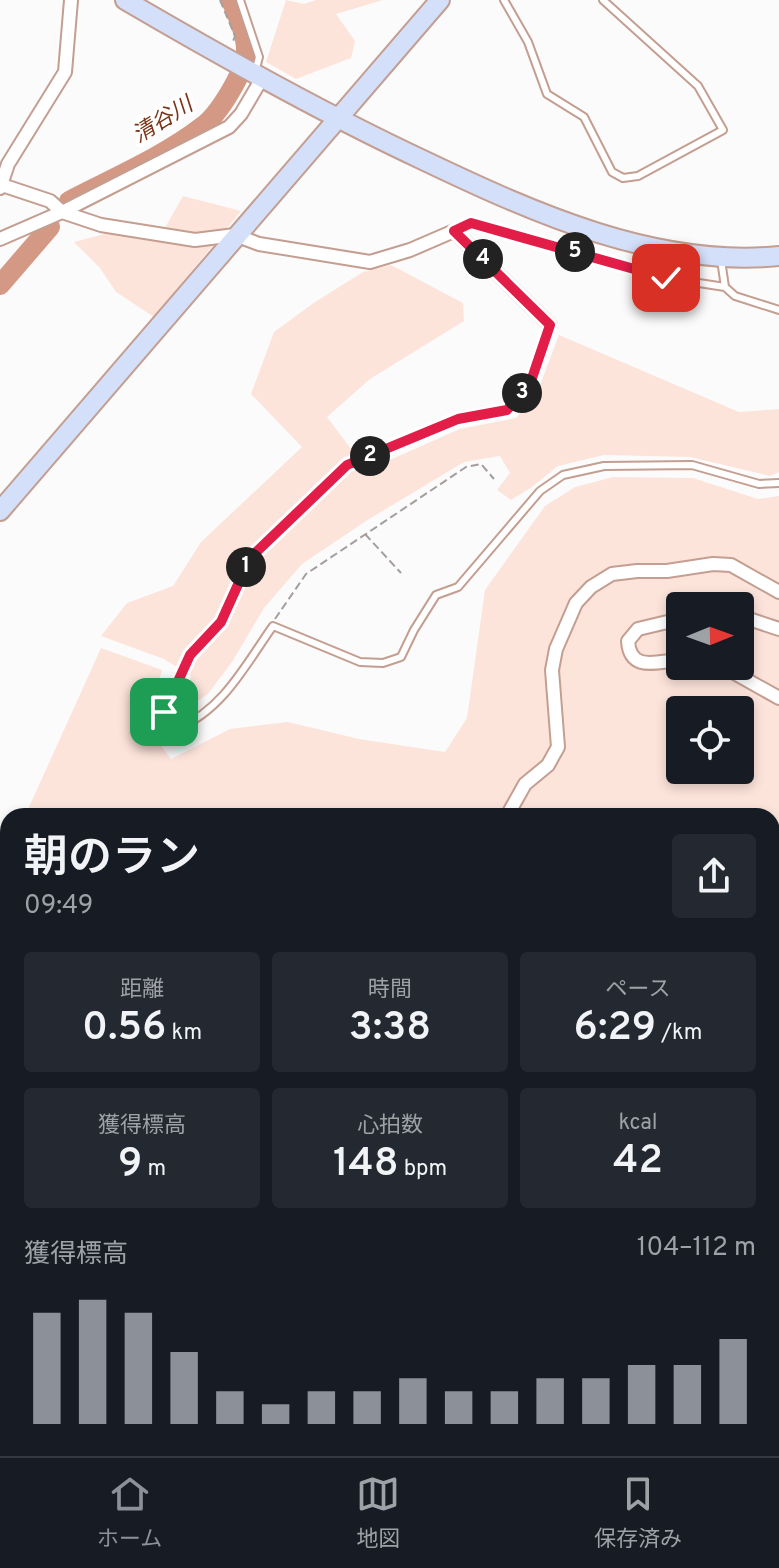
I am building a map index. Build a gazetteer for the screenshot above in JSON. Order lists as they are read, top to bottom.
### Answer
{
  "water": ["清谷川"],
  "north": "right",
  "page": {
    "pins": [
      "5",
      "4",
      "3",
      "2",
      "1"
    ],
    "heading": ["朝のラン", "09:49"],
    "stats": [
      ["距離", "0.56 km"],
      ["時間", "3:38"],
      ["ペース", "6:29 /km"],
      ["獲得標高", "9 m"],
      ["心拍数", "148 bpm"],
      ["kcal", "42"]
    ],
    "chart": ["獲得標高", "104–112 m"],
    "tabs": ["ホーム", "地図", "保存済み"]
  }
}
